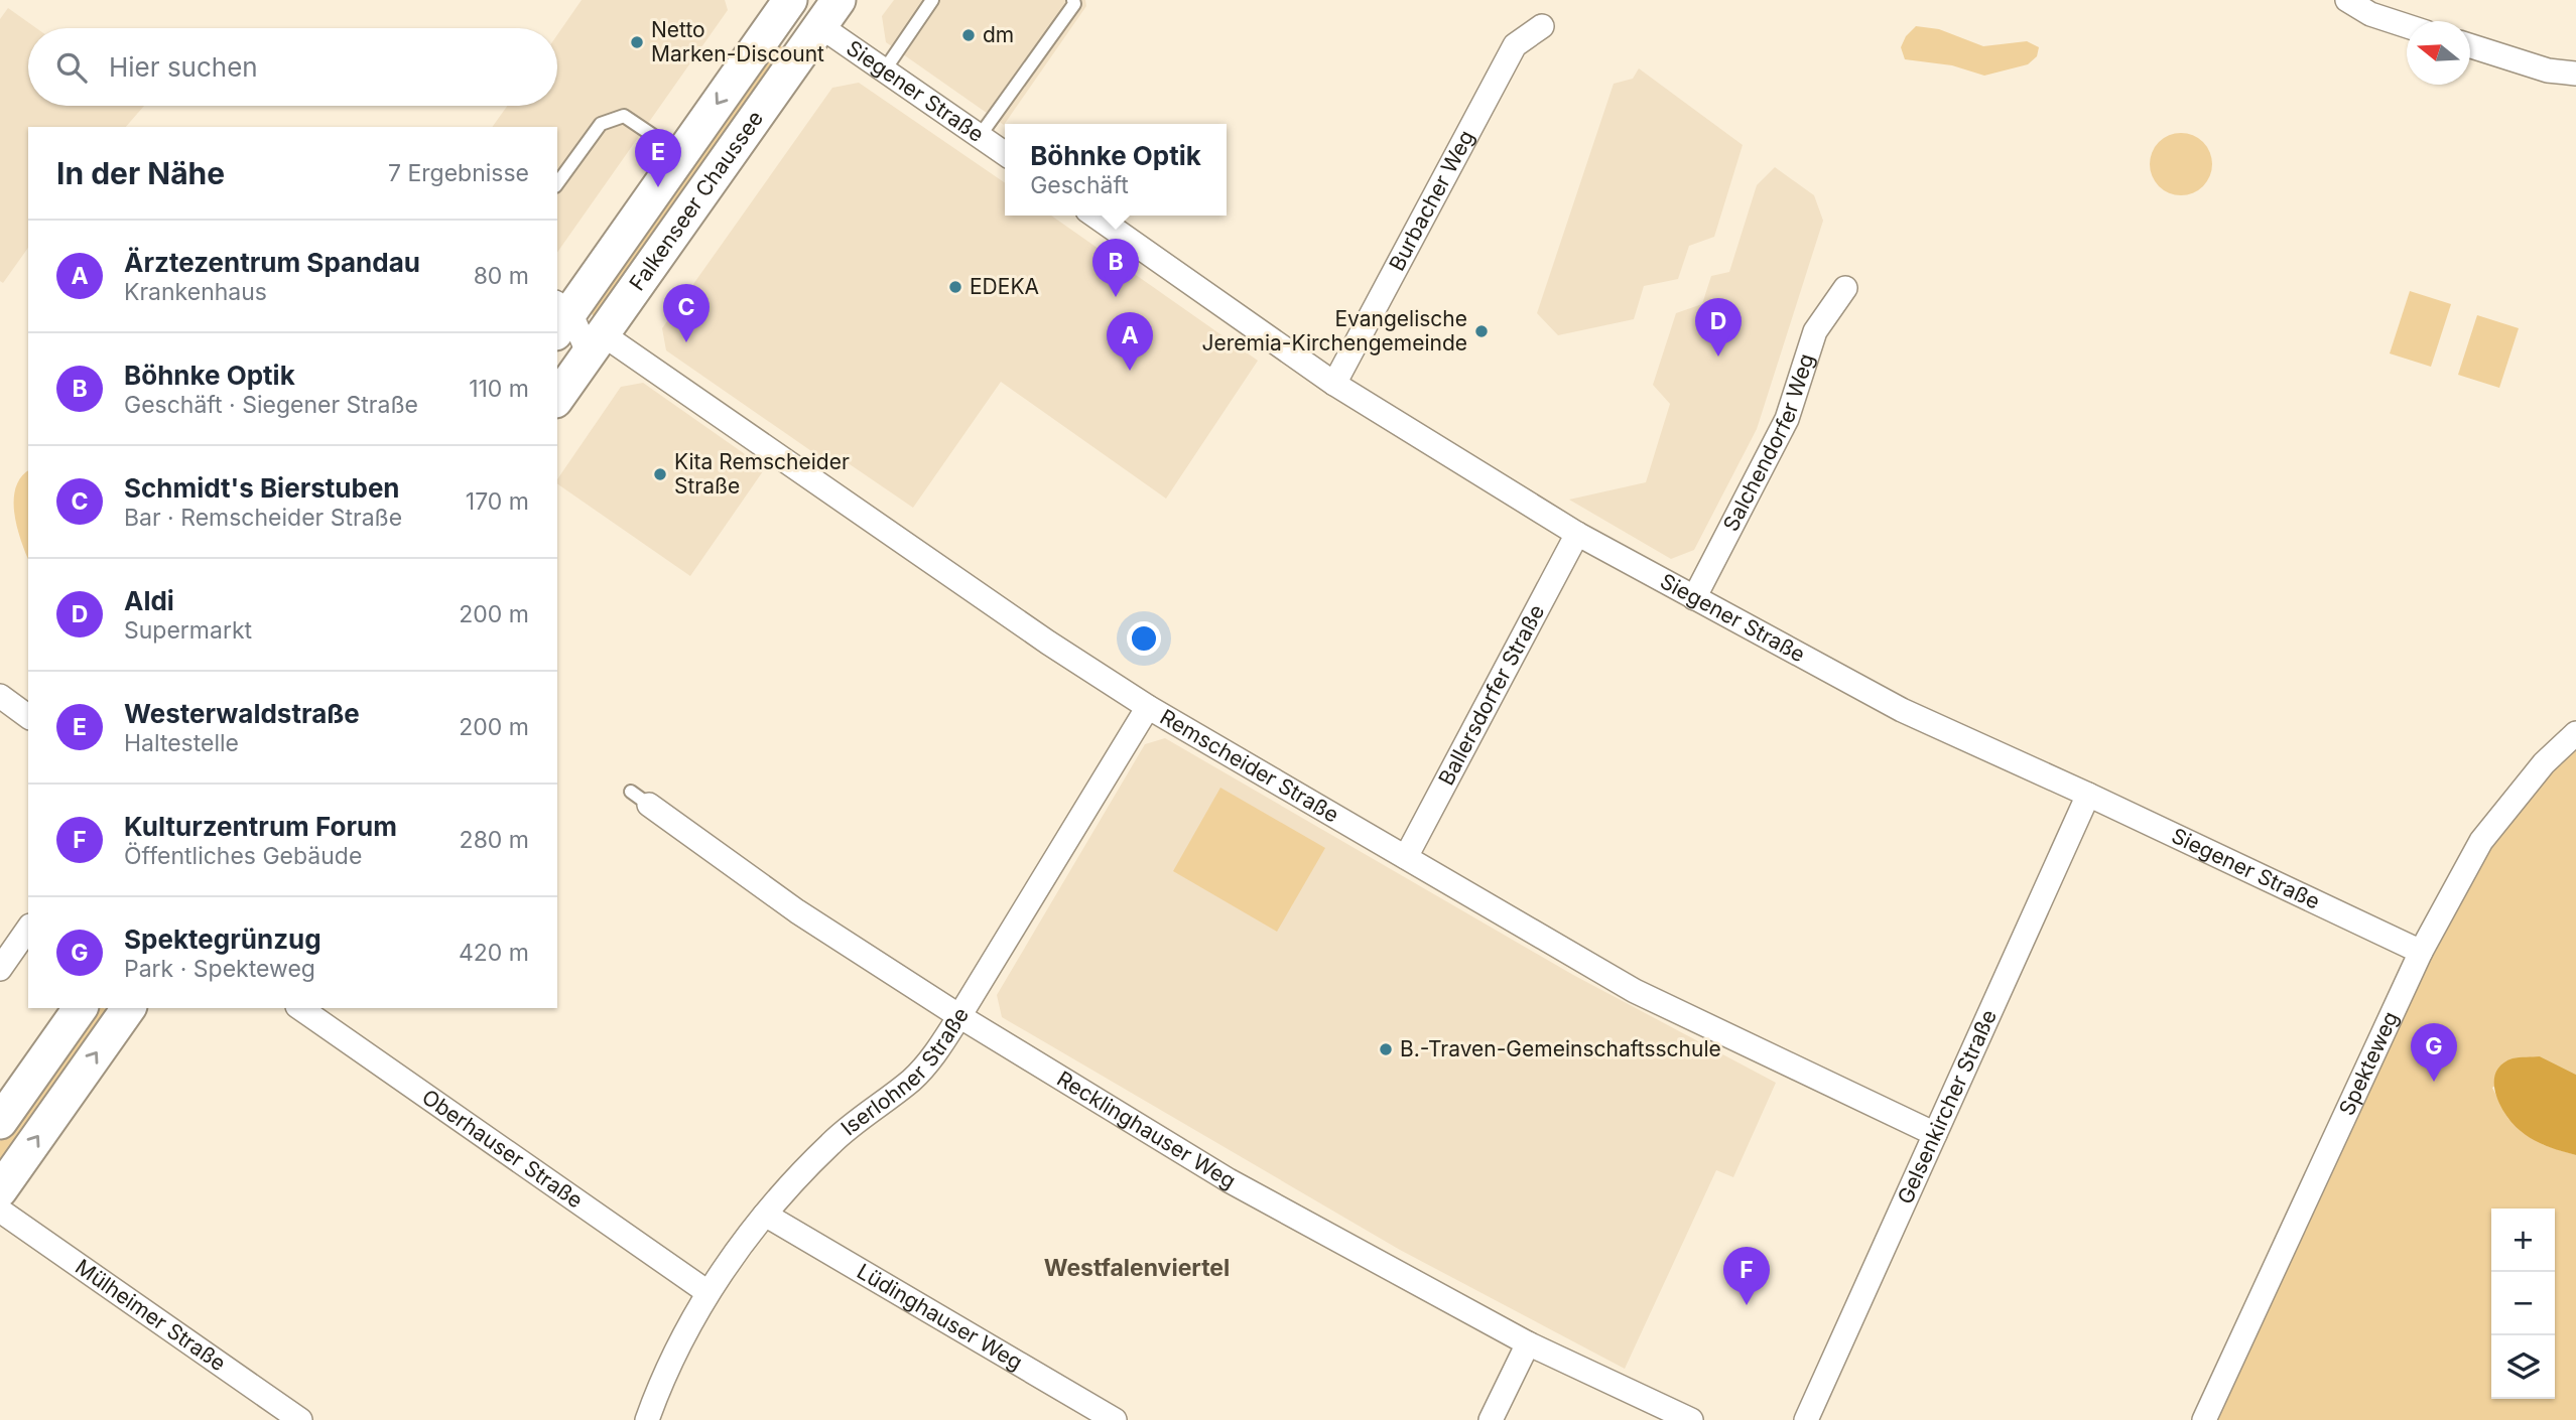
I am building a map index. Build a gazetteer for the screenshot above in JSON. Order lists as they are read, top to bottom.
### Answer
{
  "streets": {
    "main road": ["Falkenseer Chaussee"],
    "street": [
      "Siegener Straße",
      "Burbacher Weg",
      "Salchendorfer Weg",
      "Ballersdorfer Straße",
      "Remscheider Straße",
      "Spekteweg",
      "Iserlohner Straße",
      "Gelsenkircher Straße",
      "Recklinghauser Weg",
      "Oberhauser Straße",
      "Mülheimer Straße",
      "Lüdinghauser Weg"
    ]
  },
  "crossings": [
    ["Siegener Straße", "Burbacher Weg"],
    ["Siegener Straße", "Falkenseer Chaussee"],
    ["Siegener Straße", "Salchendorfer Weg"],
    ["Siegener Straße", "Ballersdorfer Straße"],
    ["Siegener Straße", "Spekteweg"],
    ["Siegener Straße", "Gelsenkircher Straße"],
    ["Falkenseer Chaussee", "Remscheider Straße"],
    ["Ballersdorfer Straße", "Remscheider Straße"],
    ["Remscheider Straße", "Iserlohner Straße"],
    ["Remscheider Straße", "Gelsenkircher Straße"],
    ["Iserlohner Straße", "Recklinghauser Weg"],
    ["Iserlohner Straße", "Oberhauser Straße"],
    ["Iserlohner Straße", "Lüdinghauser Weg"]
  ],
  "districts": ["Westfalenviertel"],
  "places": [
    "dm",
    "Netto Marken-Discount",
    "EDEKA",
    "Evangelische Jeremia-Kirchengemeinde",
    "Kita Remscheider Straße",
    "B.-Traven-Gemeinschaftsschule"
  ],
  "north": "left",
  "page": {
    "search": "Hier suchen",
    "popup": ["Böhnke Optik", "Geschäft"],
    "heading": ["In der Nähe", "7 Ergebnisse"],
    "pins": [
      "E",
      "B",
      "C",
      "D",
      "A",
      "G",
      "F"
    ],
    "list": [
      {
        "mark": "A",
        "name": "Ärztezentrum Spandau",
        "note": "Krankenhaus",
        "value": "80 m"
      },
      {
        "mark": "B",
        "name": "Böhnke Optik",
        "note": "Geschäft · Siegener Straße",
        "value": "110 m"
      },
      {
        "mark": "C",
        "name": "Schmidt's Bierstuben",
        "note": "Bar · Remscheider Straße",
        "value": "170 m"
      },
      {
        "mark": "D",
        "name": "Aldi",
        "note": "Supermarkt",
        "value": "200 m"
      },
      {
        "mark": "E",
        "name": "Westerwaldstraße",
        "note": "Haltestelle",
        "value": "200 m"
      },
      {
        "mark": "F",
        "name": "Kulturzentrum Forum",
        "note": "Öffentliches Gebäude",
        "value": "280 m"
      },
      {
        "mark": "G",
        "name": "Spektegrünzug",
        "note": "Park · Spekteweg",
        "value": "420 m"
      }
    ],
    "map_buttons": ["+", "−"]
  }
}
